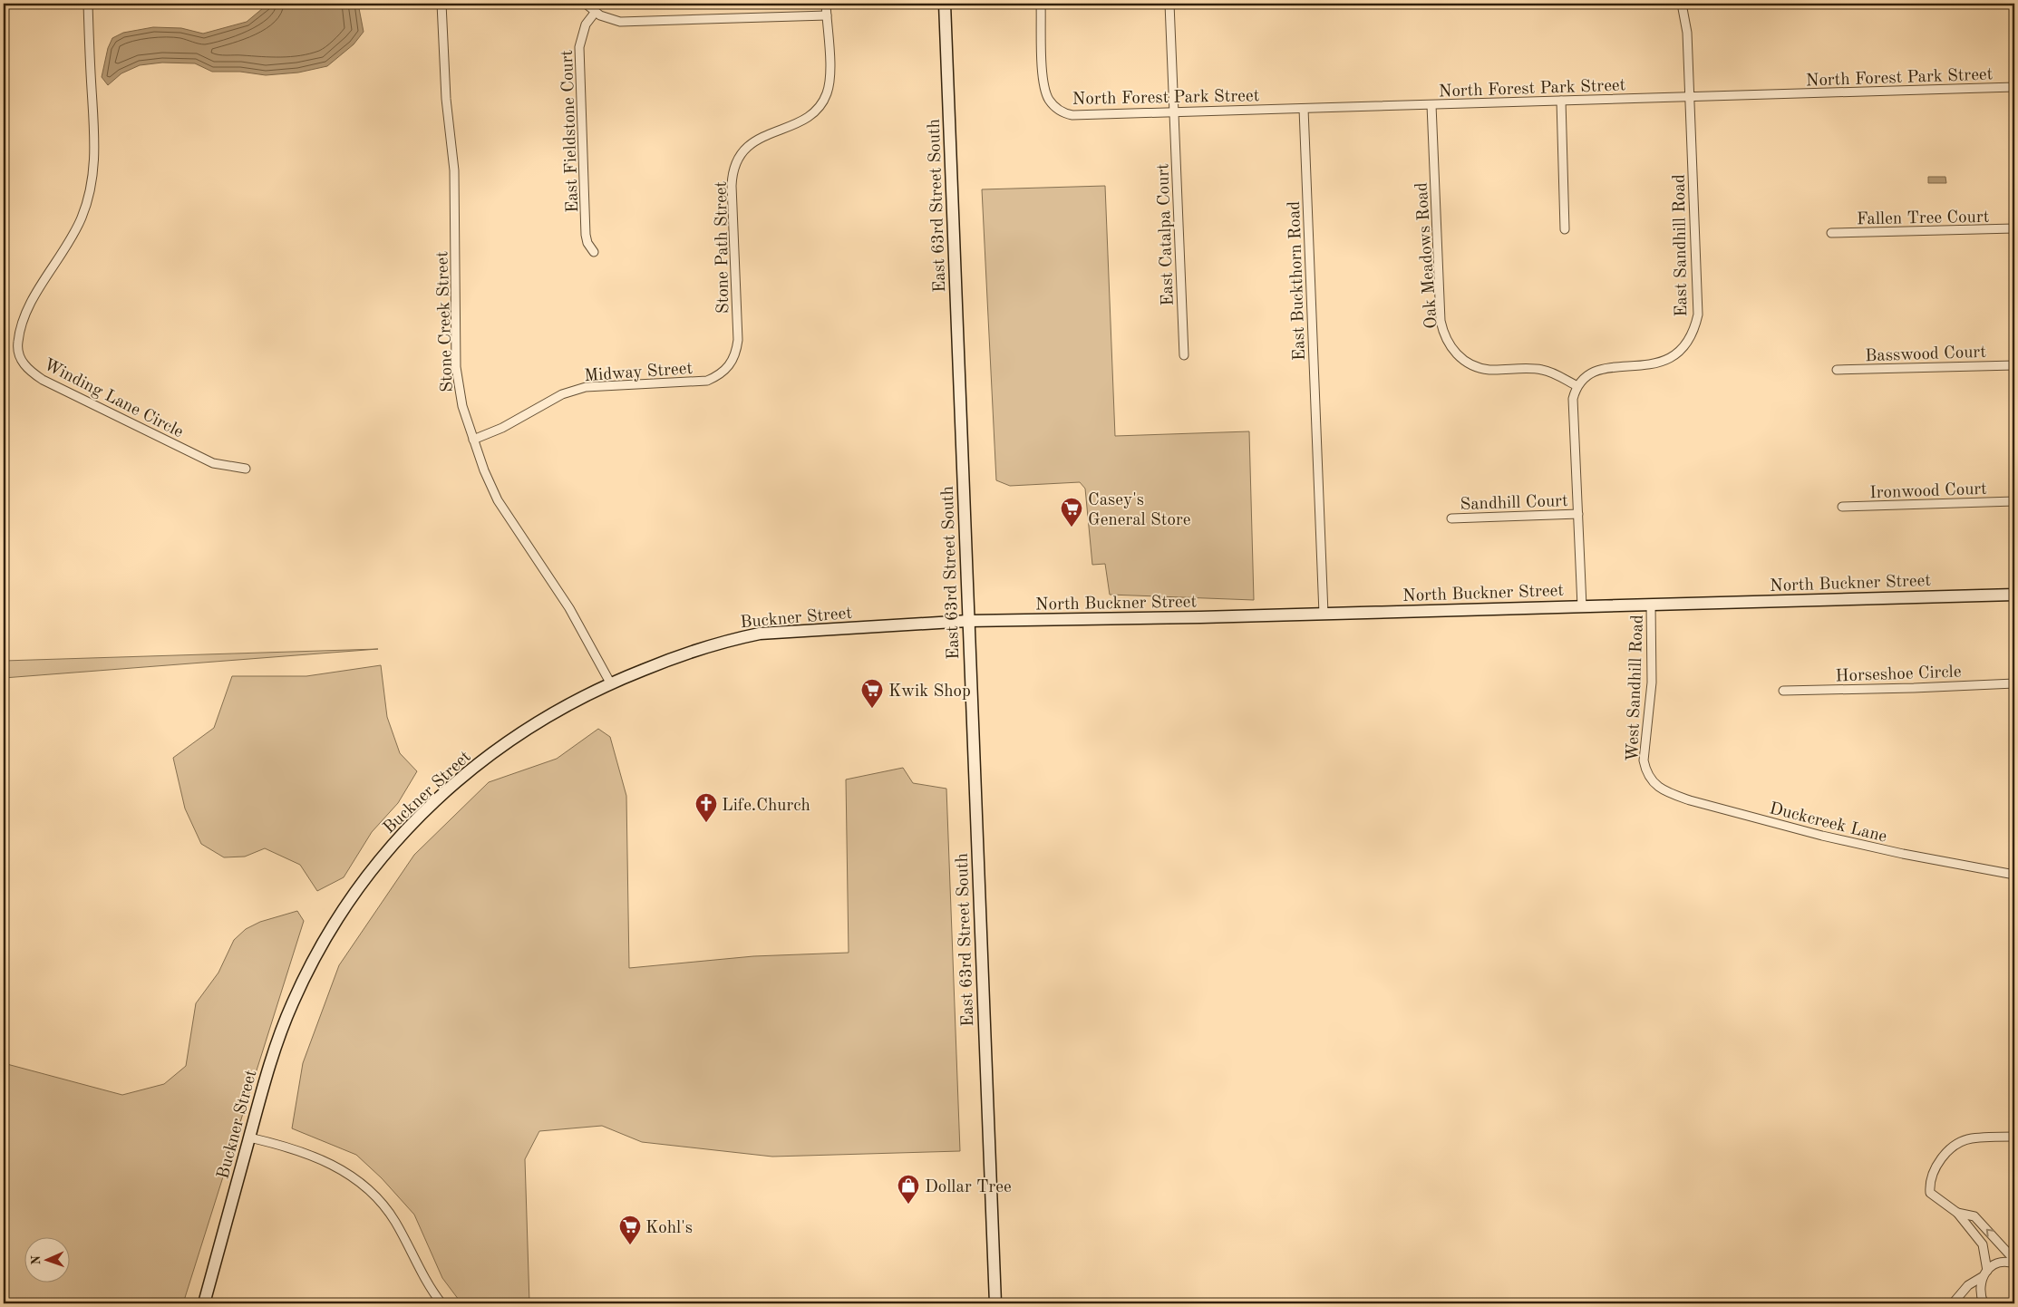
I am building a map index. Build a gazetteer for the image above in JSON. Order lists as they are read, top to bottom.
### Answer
{
  "streets": {
    "main road": ["East 63rd Street South", "North Buckner Street", "Buckner Street"],
    "street": [
      "North Forest Park Street",
      "East Fieldstone Court",
      "Fallen Tree Court",
      "East Catalpa Court",
      "East Sandhill Road",
      "Stone Path Street",
      "Oak Meadows Road",
      "East Buckthorn Road",
      "Stone Creek Street",
      "Basswood Court",
      "Midway Street",
      "Winding Lane Circle",
      "Ironwood Court",
      "Sandhill Court",
      "Horseshoe Circle",
      "West Sandhill Road",
      "Duckcreek Lane"
    ]
  },
  "crossings": [
    ["North Forest Park Street", "East Catalpa Court"],
    ["North Forest Park Street", "East Sandhill Road"],
    ["North Forest Park Street", "Oak Meadows Road"],
    ["North Forest Park Street", "East Buckthorn Road"],
    ["East 63rd Street South", "North Buckner Street"],
    ["East Sandhill Road", "Oak Meadows Road"],
    ["Stone Path Street", "Midway Street"],
    ["East Buckthorn Road", "North Buckner Street"],
    ["Stone Creek Street", "Midway Street"],
    ["Stone Creek Street", "Buckner Street"],
    ["North Buckner Street", "Buckner Street"],
    ["North Buckner Street", "West Sandhill Road"],
    ["West Sandhill Road", "Duckcreek Lane"]
  ],
  "places": {
    "supermarket": ["Casey's General Store", "Kwik Shop", "Kohl's"],
    "church": ["Life.Church"],
    "shop": ["Dollar Tree"]
  },
  "north": "left"
}
